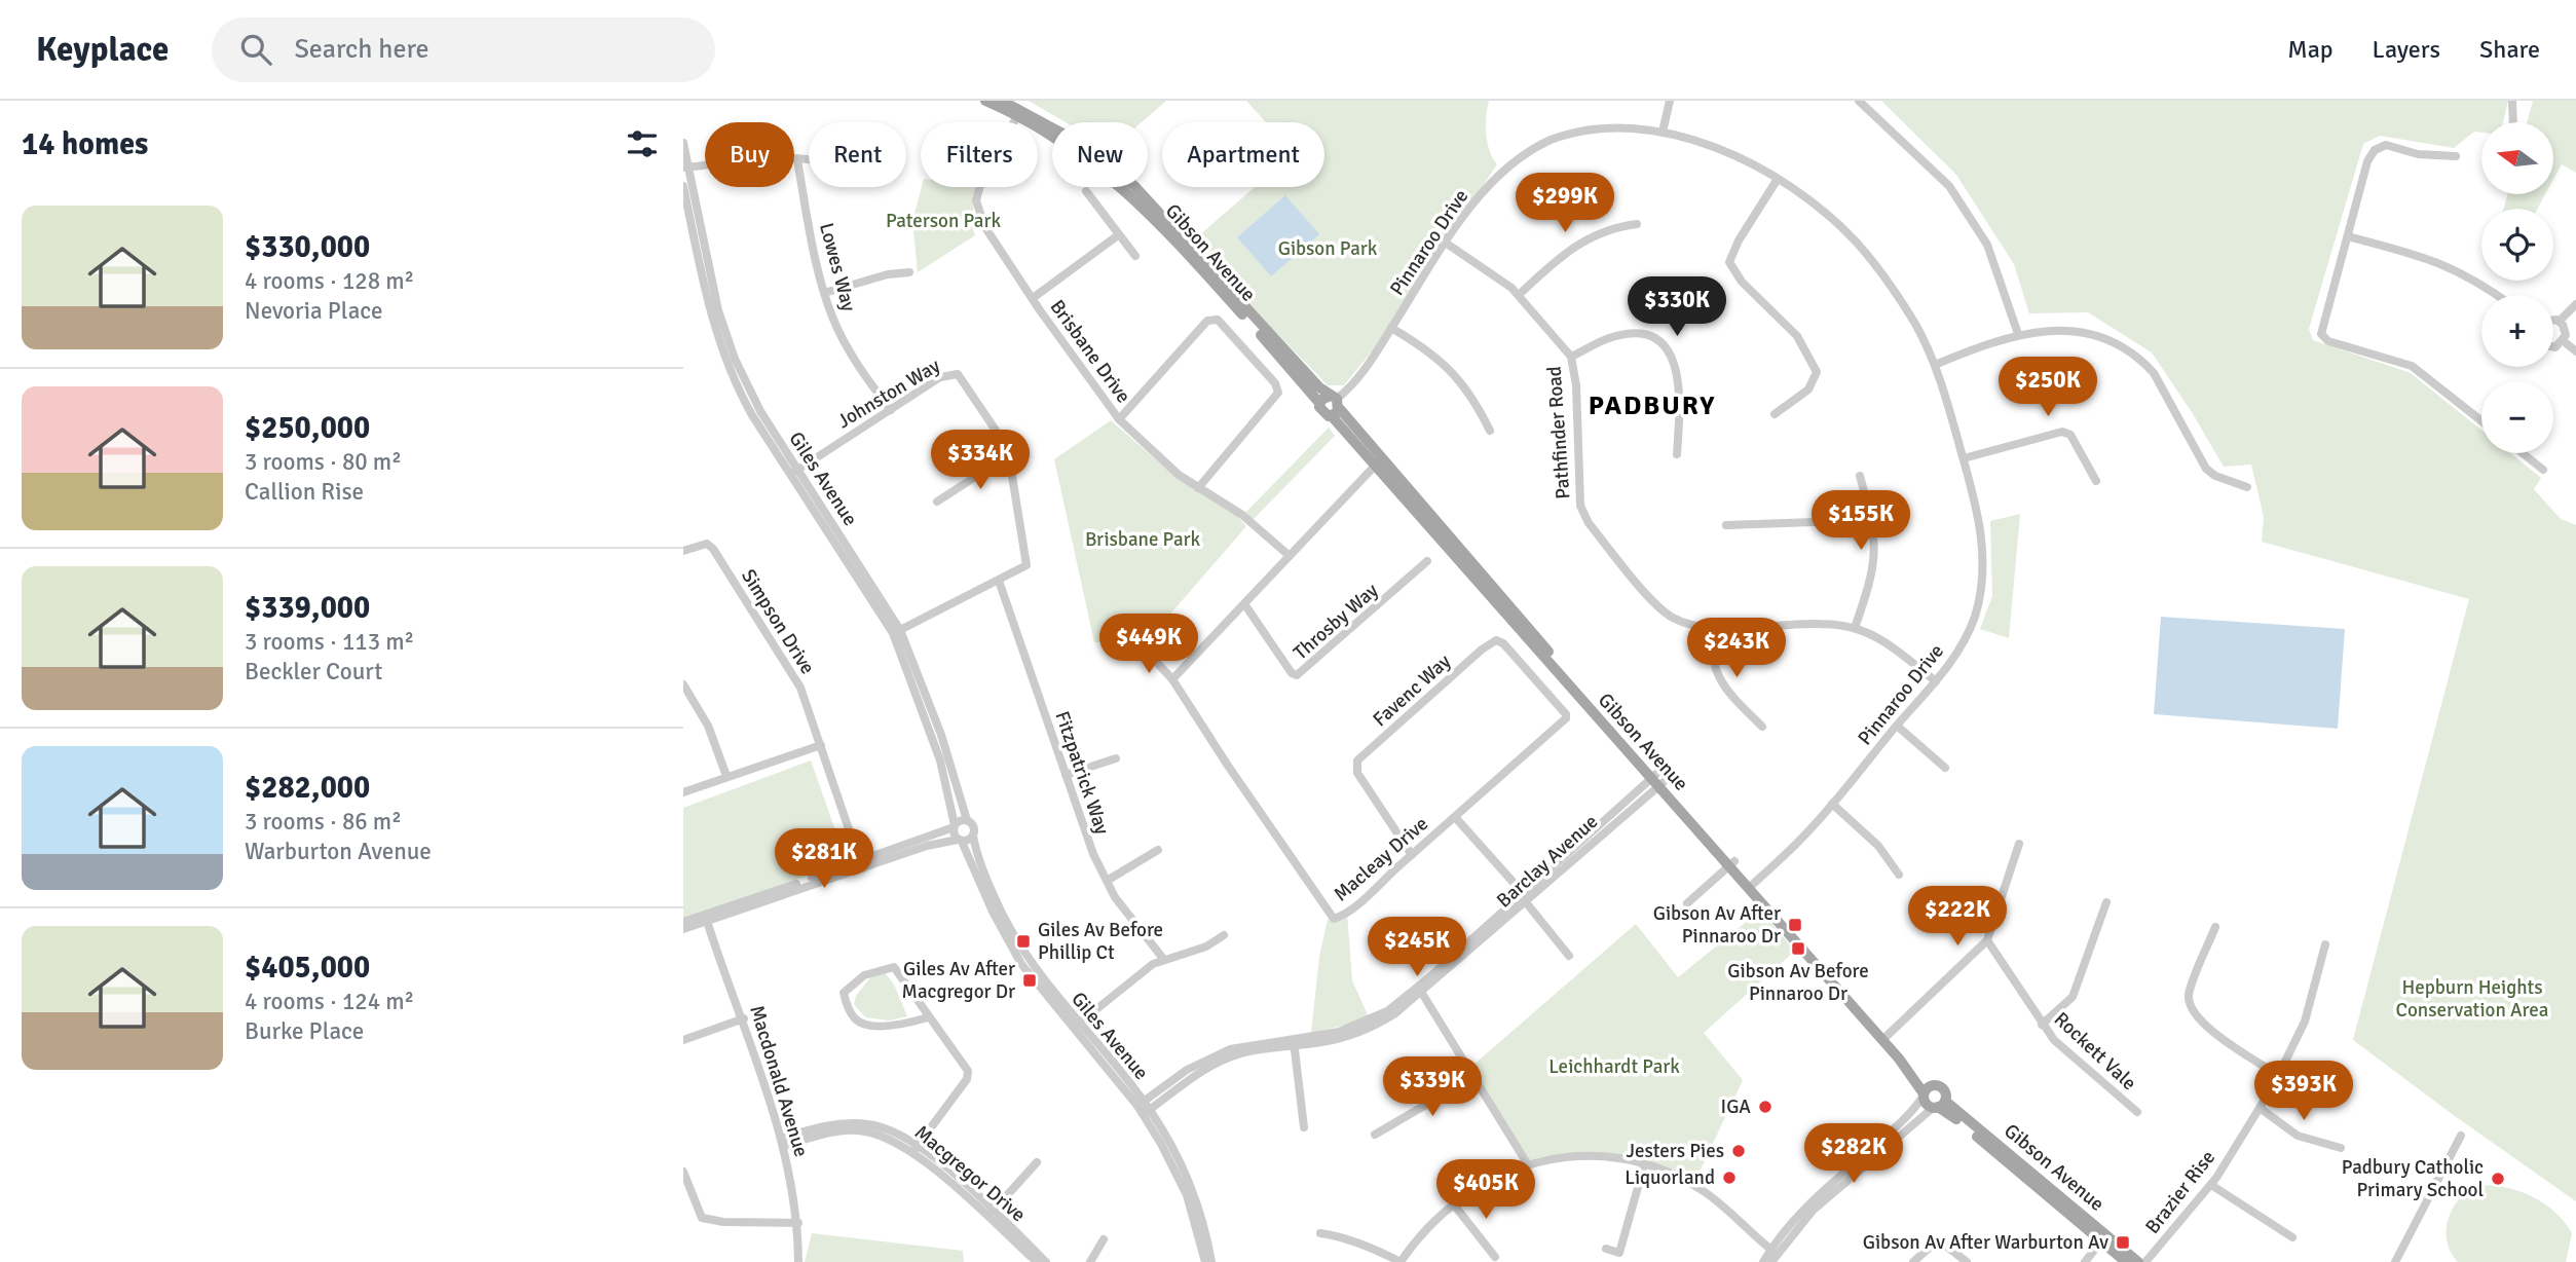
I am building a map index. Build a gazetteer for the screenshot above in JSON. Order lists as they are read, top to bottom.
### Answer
{
  "streets": {
    "main road": ["Gibson Avenue"],
    "street": [
      "Pinnaroo Drive",
      "Lowes Way",
      "Brisbane Drive",
      "Johnston Way",
      "Pathfinder Road",
      "Giles Avenue",
      "Simpson Drive",
      "Throsby Way",
      "Favenc Way",
      "Fitzpatrick Way",
      "Macleay Drive",
      "Barclay Avenue",
      "Rockett Vale",
      "Macdonald Avenue",
      "Macgregor Drive",
      "Brazier Rise"
    ]
  },
  "crossings": [
    ["Pinnaroo Drive", "Gibson Avenue"],
    ["Pinnaroo Drive", "Pathfinder Road"],
    ["Gibson Avenue", "Brisbane Drive"],
    ["Gibson Avenue", "Barclay Avenue"],
    ["Lowes Way", "Johnston Way"],
    ["Johnston Way", "Giles Avenue"],
    ["Johnston Way", "Fitzpatrick Way"],
    ["Giles Avenue", "Barclay Avenue"],
    ["Favenc Way", "Macleay Drive"],
    ["Macdonald Avenue", "Macgregor Drive"]
  ],
  "districts": ["PADBURY"],
  "parks": [
    "Paterson Park",
    "Gibson Park",
    "Brisbane Park",
    "Hepburn Heights Conservation Area",
    "Leichhardt Park"
  ],
  "places": {
    "transit": [
      "Gibson Av After Pinnaroo Dr",
      "Giles Av Before Phillip Ct",
      "Gibson Av Before Pinnaroo Dr",
      "Giles Av After Macgregor Dr",
      "Gibson Av After Warburton Av"
    ],
    "other": [
      "IGA",
      "Jesters Pies",
      "Liquorland",
      "Padbury Catholic Primary School"
    ]
  },
  "north": "left",
  "page": {
    "header": "Keyplace",
    "search": "Search here",
    "nav": ["Map", "Layers", "Share"],
    "heading": "14 homes",
    "map_buttons": ["+", "−"],
    "chip": [
      "Buy",
      "Rent",
      "Filters",
      "New",
      "Apartment"
    ],
    "price": [
      "$299K",
      "$330K",
      "$250K",
      "$334K",
      "$155K",
      "$449K",
      "$243K",
      "$281K",
      "$222K",
      "$245K",
      "$339K",
      "$393K",
      "$282K",
      "$405K"
    ],
    "list": [
      {
        "name": "$330,000",
        "note": "4 rooms · 128 m² · Nevoria Place"
      },
      {
        "name": "$250,000",
        "note": "3 rooms · 80 m² · Callion Rise"
      },
      {
        "name": "$339,000",
        "note": "3 rooms · 113 m² · Beckler Court"
      },
      {
        "name": "$282,000",
        "note": "3 rooms · 86 m² · Warburton Avenue"
      },
      {
        "name": "$405,000",
        "note": "4 rooms · 124 m² · Burke Place"
      }
    ]
  }
}
